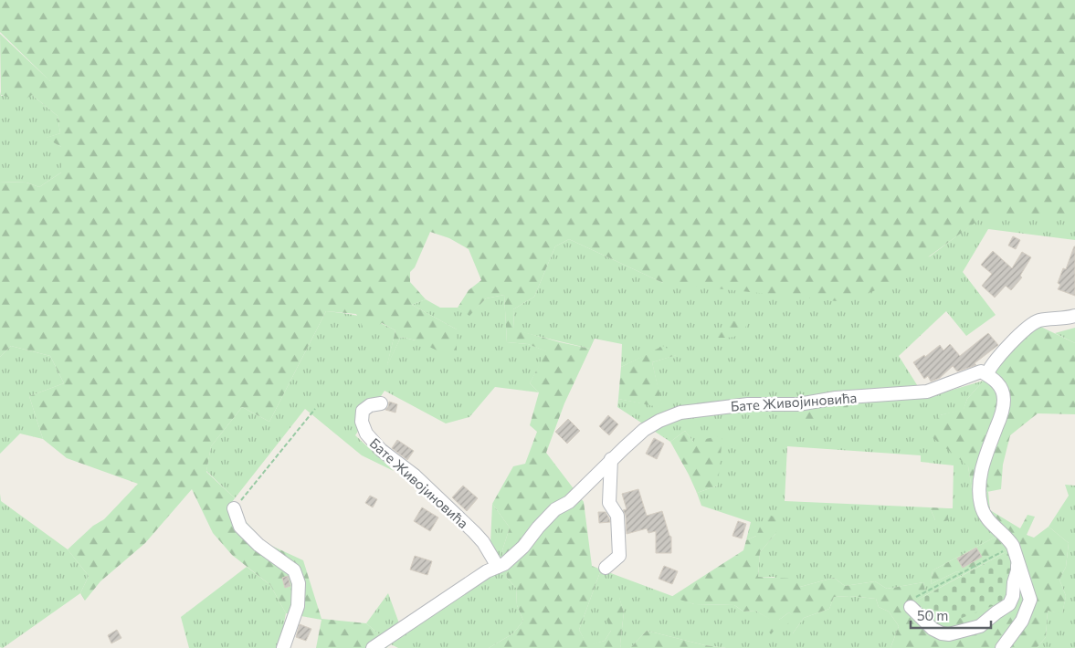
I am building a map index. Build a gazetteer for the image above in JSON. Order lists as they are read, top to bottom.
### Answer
{
  "streets": {
    "street": ["Бате Живојиновића"]
  },
  "scale_bar": "50 m"
}
